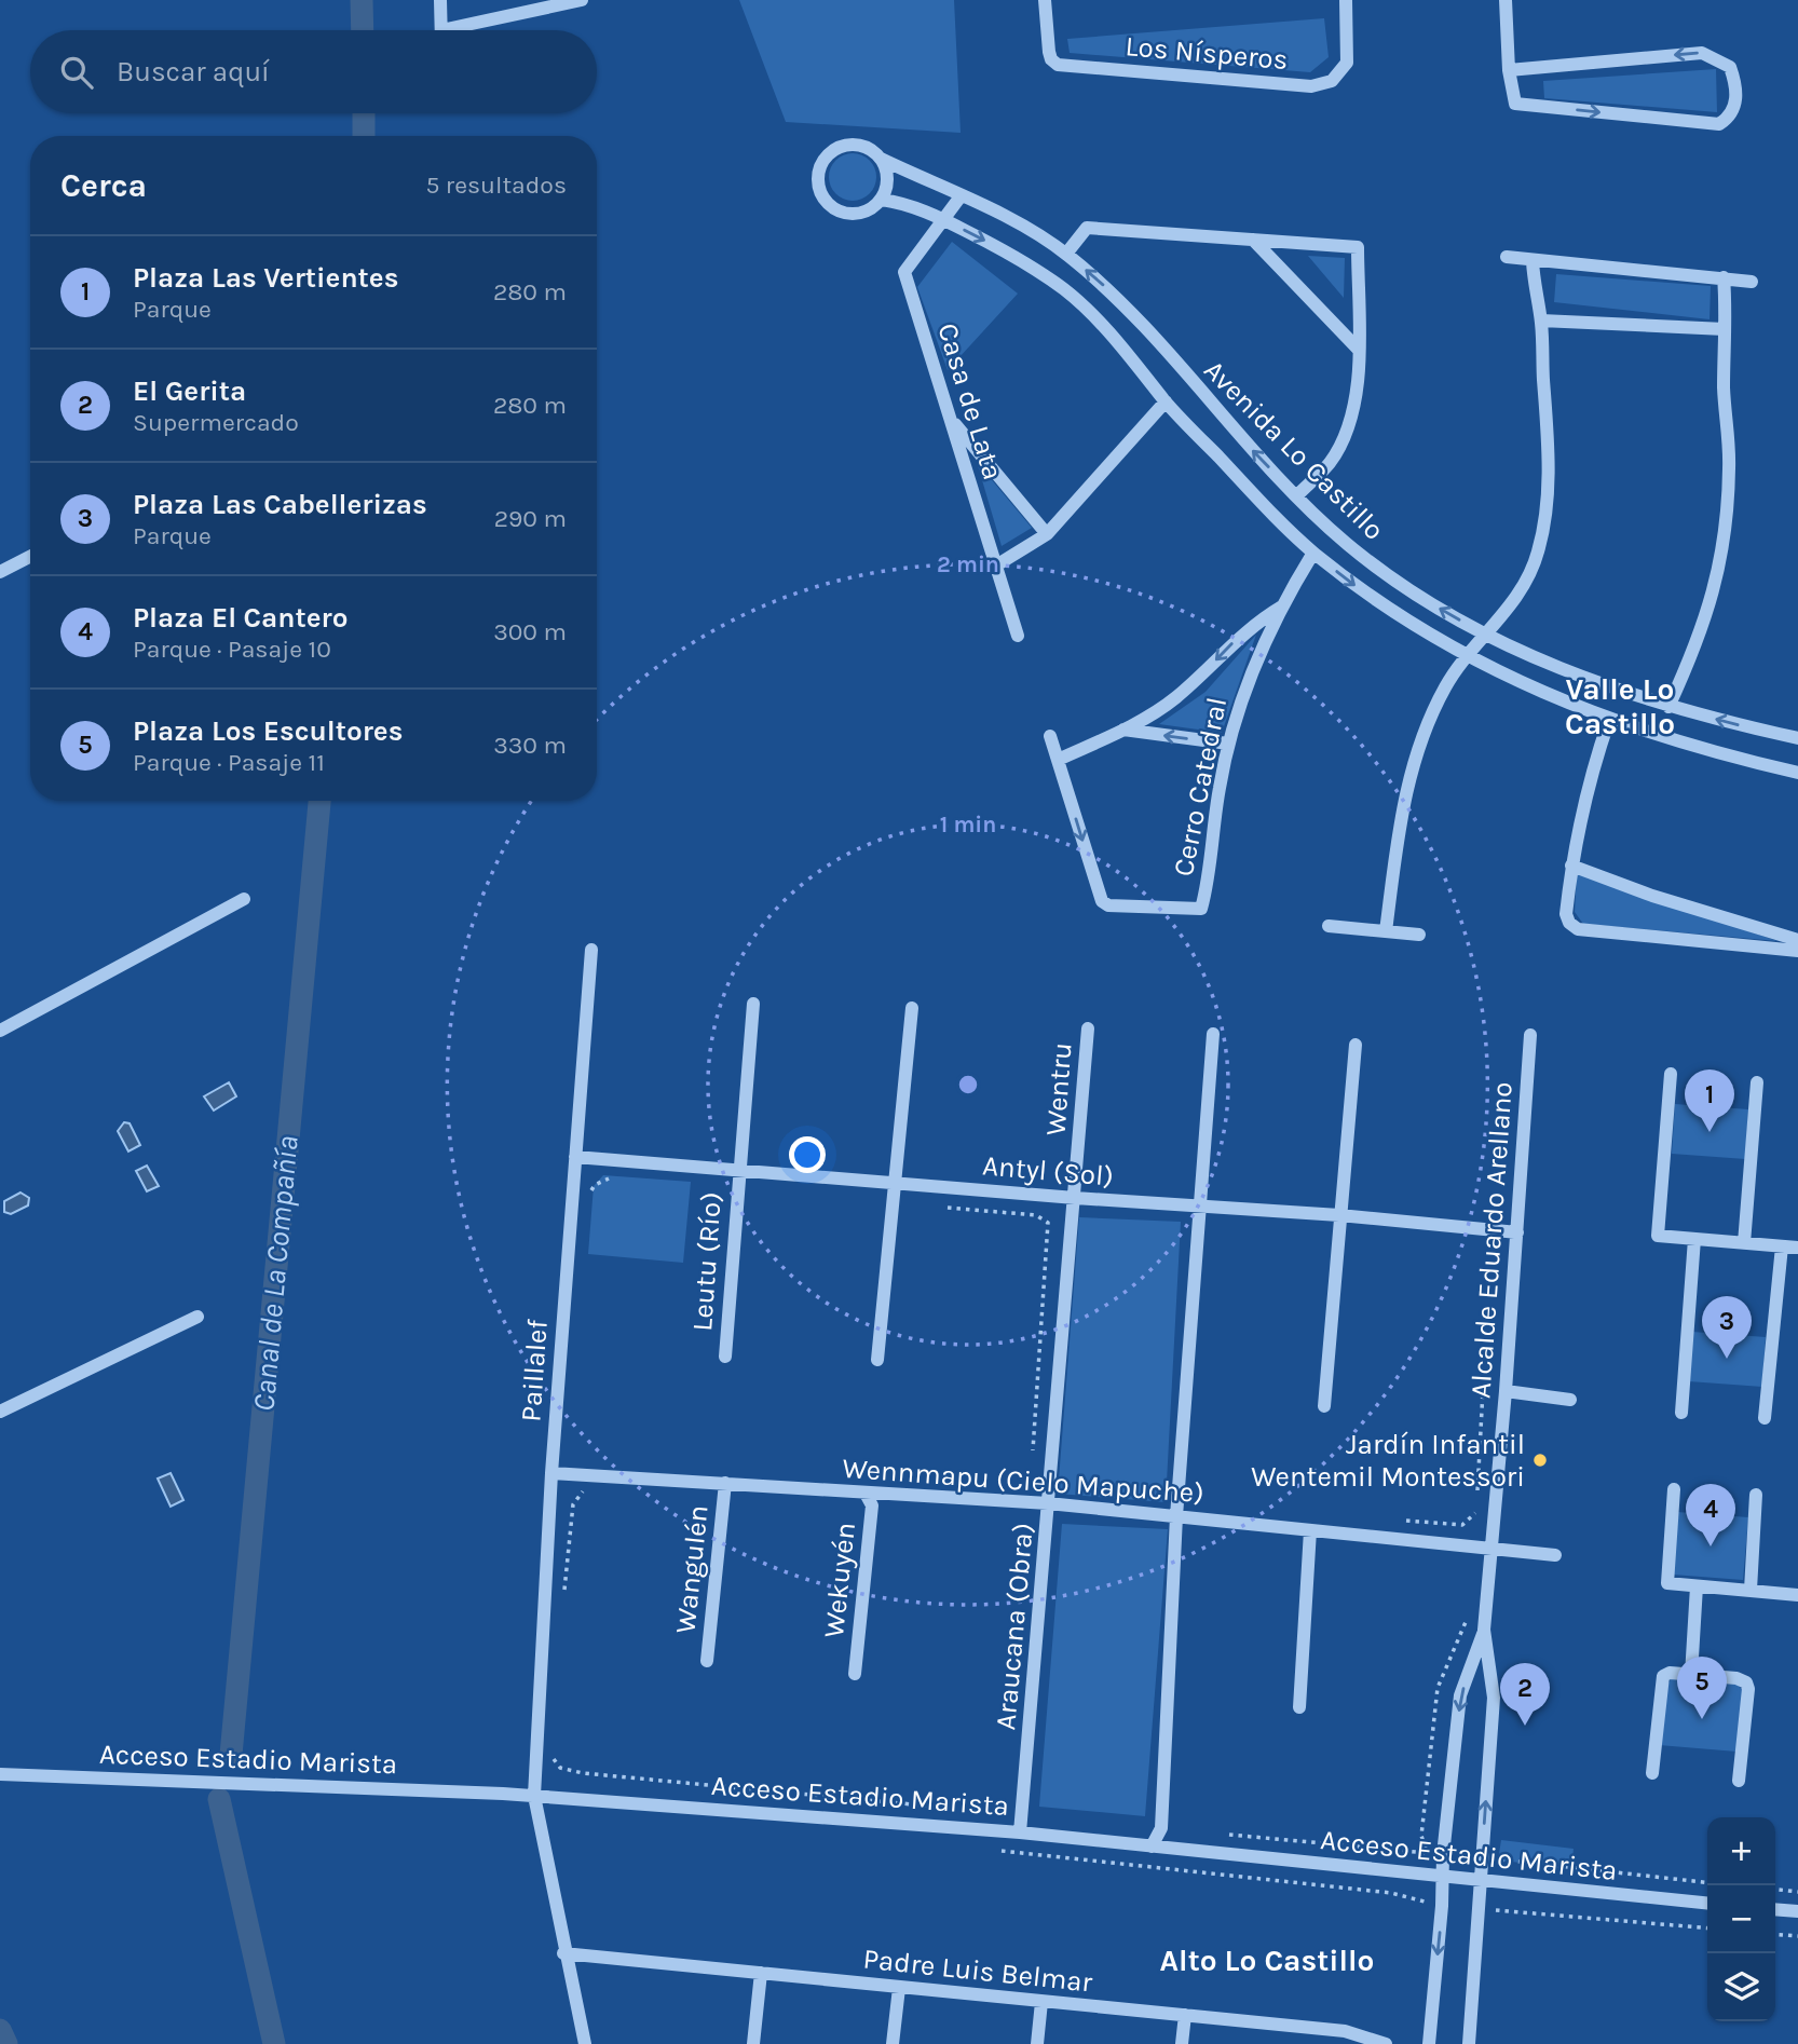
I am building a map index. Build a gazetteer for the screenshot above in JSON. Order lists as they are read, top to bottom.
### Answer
{
  "streets": {
    "street": [
      "Los Nísperos",
      "Casa de Lata",
      "Avenida Lo Castillo",
      "Cerro Catedral",
      "Wentru",
      "Antyl (Sol)",
      "Alcalde Eduardo Arellano",
      "Leutu (Río)",
      "Paillalef",
      "Wennmapu (Cielo Mapuche)",
      "Wangulén",
      "Wekuyén",
      "Araucana (Obra)",
      "Acceso Estadio Marista",
      "Padre Luis Belmar"
    ]
  },
  "crossings": [
    ["Casa de Lata", "Avenida Lo Castillo"],
    ["Avenida Lo Castillo", "Cerro Catedral"],
    ["Wentru", "Antyl (Sol)"],
    ["Wentru", "Araucana (Obra)"],
    ["Antyl (Sol)", "Alcalde Eduardo Arellano"],
    ["Antyl (Sol)", "Leutu (Río)"],
    ["Antyl (Sol)", "Paillalef"],
    ["Antyl (Sol)", "Araucana (Obra)"],
    ["Alcalde Eduardo Arellano", "Wennmapu (Cielo Mapuche)"],
    ["Alcalde Eduardo Arellano", "Acceso Estadio Marista"],
    ["Paillalef", "Wennmapu (Cielo Mapuche)"],
    ["Paillalef", "Acceso Estadio Marista"],
    ["Paillalef", "Padre Luis Belmar"],
    ["Wennmapu (Cielo Mapuche)", "Wangulén"],
    ["Wennmapu (Cielo Mapuche)", "Wekuyén"],
    ["Wennmapu (Cielo Mapuche)", "Araucana (Obra)"],
    ["Araucana (Obra)", "Acceso Estadio Marista"]
  ],
  "districts": ["Valle Lo Castillo", "Alto Lo Castillo"],
  "water": ["Canal de La Compañía"],
  "places": ["Jardín Infantil Wentemil Montessori"],
  "page": {
    "search": "Buscar aquí",
    "heading": ["Cerca", "5 resultados"],
    "list": [
      {
        "mark": "1",
        "name": "Plaza Las Vertientes",
        "note": "Parque",
        "value": "280 m"
      },
      {
        "mark": "2",
        "name": "El Gerita",
        "note": "Supermercado",
        "value": "280 m"
      },
      {
        "mark": "3",
        "name": "Plaza Las Cabellerizas",
        "note": "Parque",
        "value": "290 m"
      },
      {
        "mark": "4",
        "name": "Plaza El Cantero",
        "note": "Parque · Pasaje 10",
        "value": "300 m"
      },
      {
        "mark": "5",
        "name": "Plaza Los Escultores",
        "note": "Parque · Pasaje 11",
        "value": "330 m"
      }
    ],
    "pins": [
      "1",
      "3",
      "4",
      "5",
      "2"
    ],
    "map_buttons": ["+", "−"]
  },
  "rings": ["2 min", "1 min"]
}
